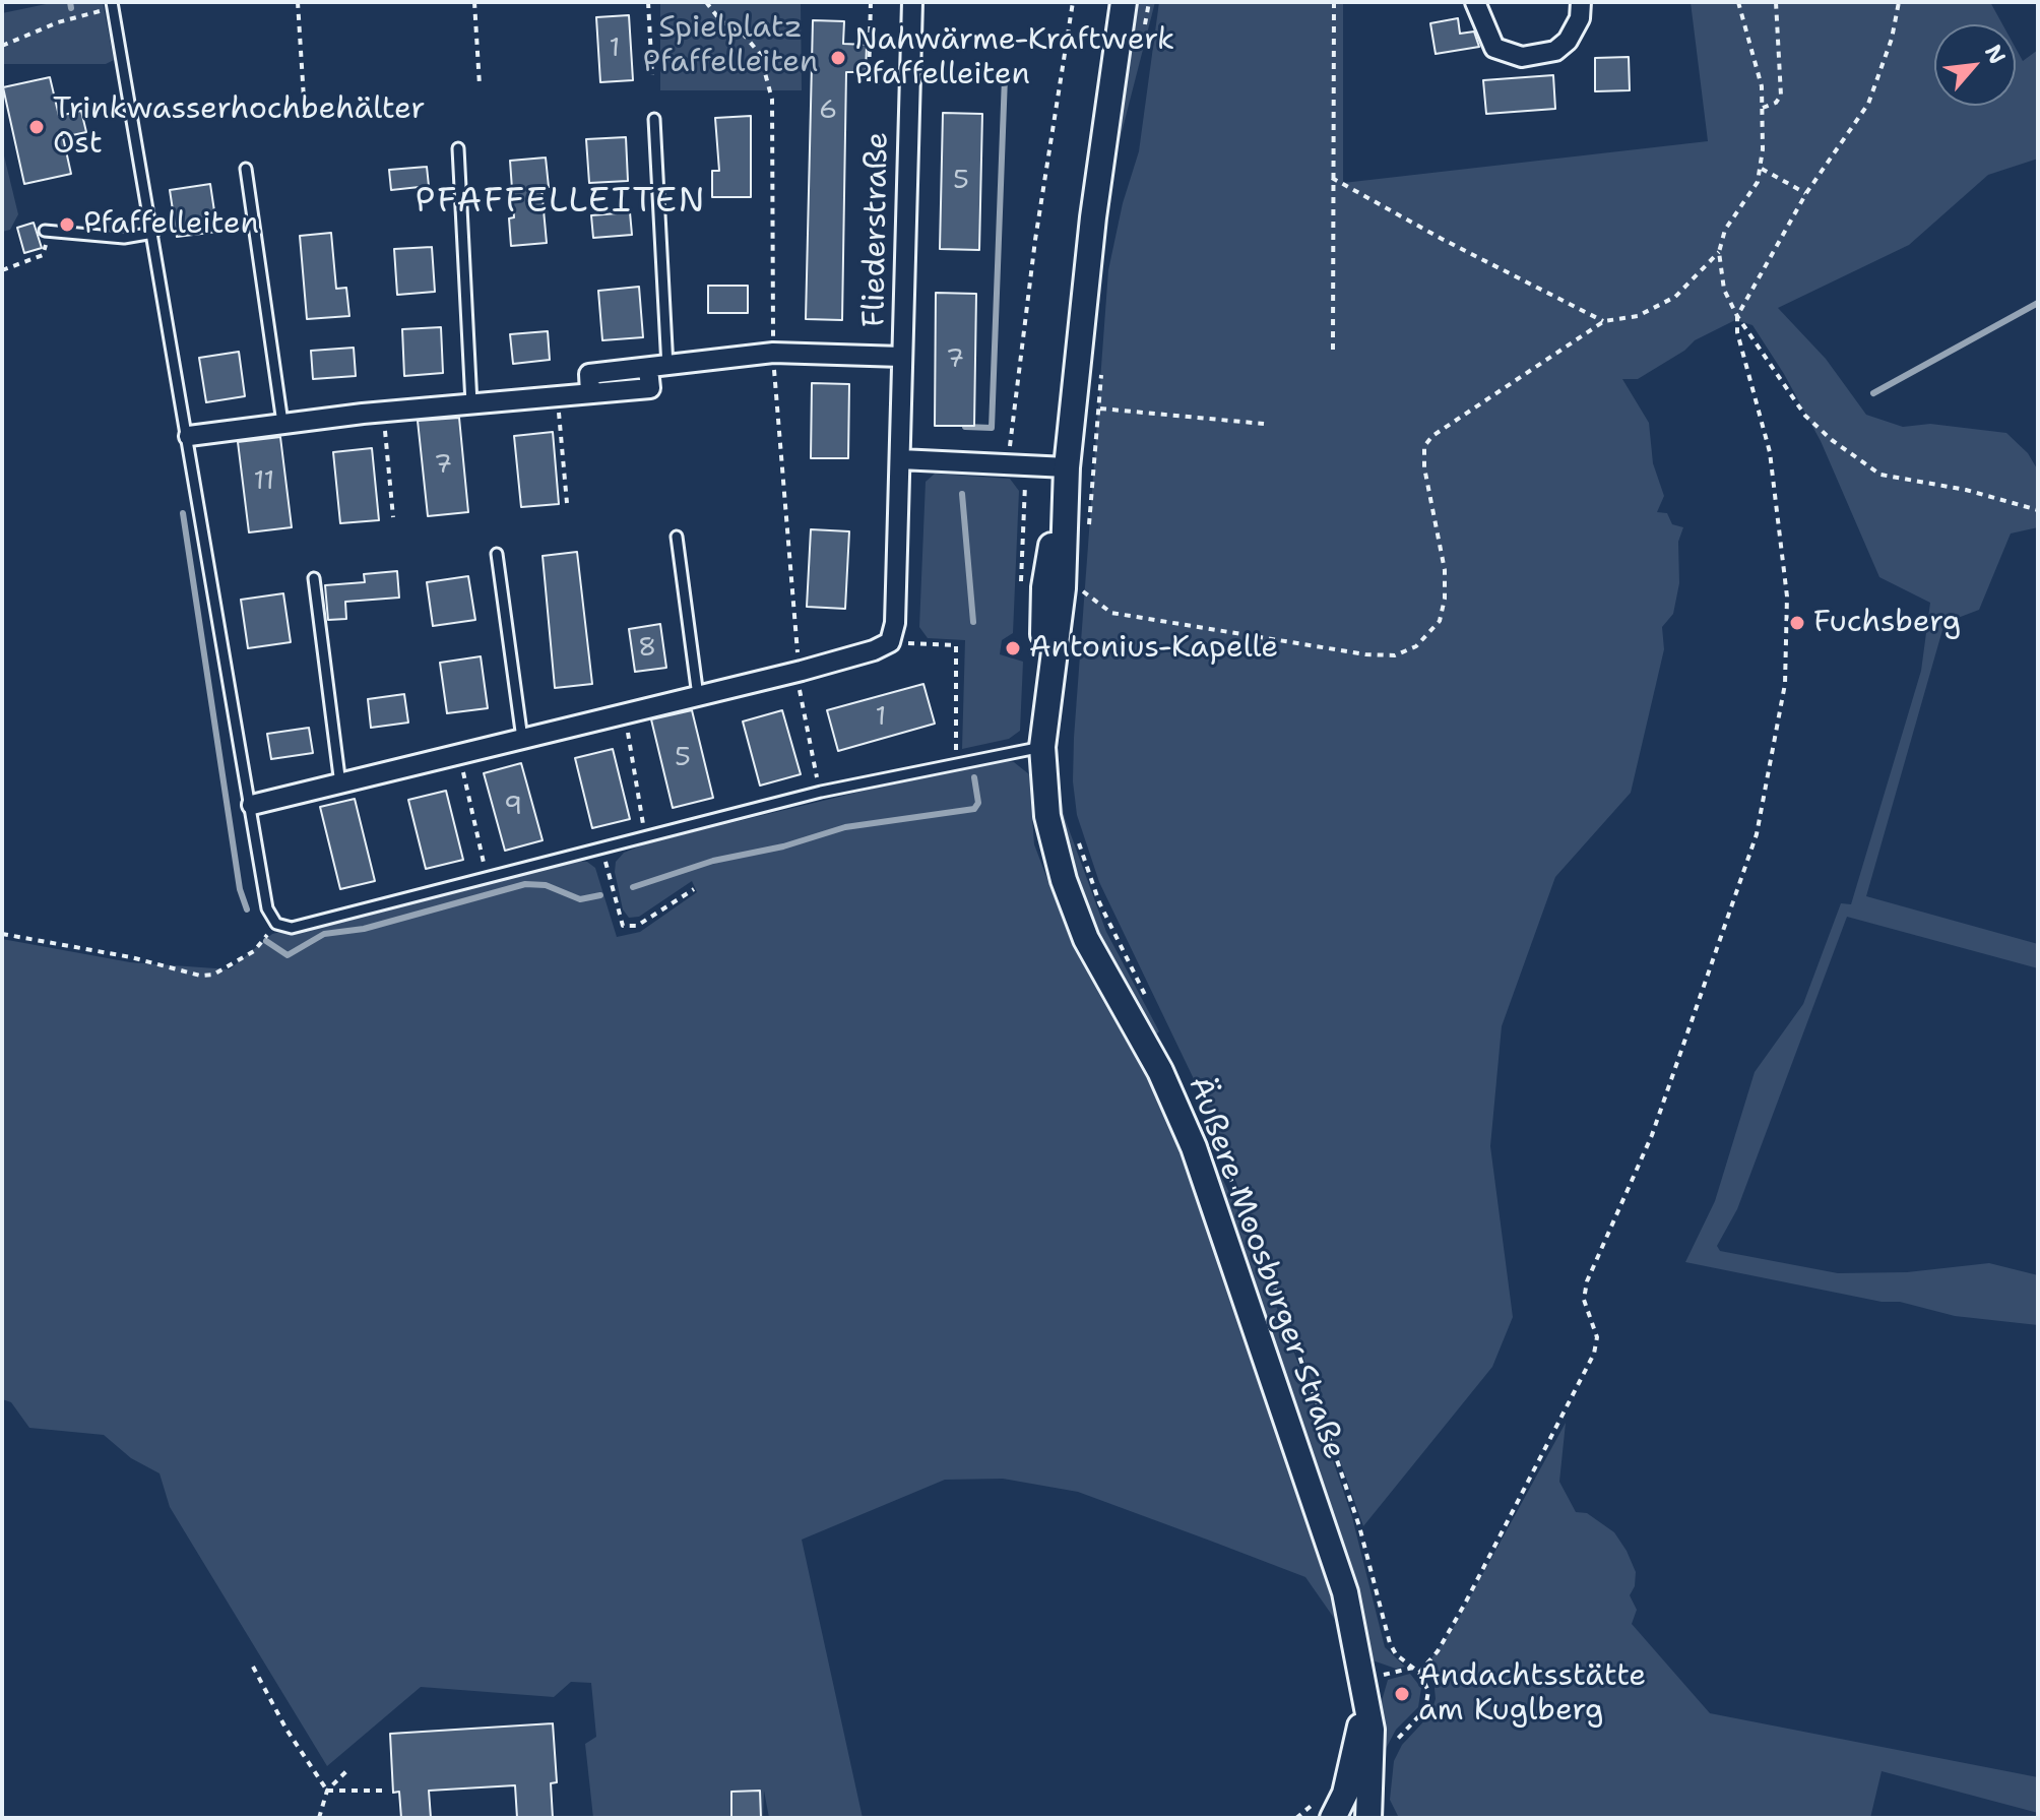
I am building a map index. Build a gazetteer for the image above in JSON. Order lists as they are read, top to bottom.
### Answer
{
  "streets": {
    "street": ["Fliederstraße", "Äußere Moosburger Straße"]
  },
  "districts": ["PFAFFELLEITEN"],
  "parks": ["Spielplatz Pfaffelleiten"],
  "places": [
    "Nahwärme-Kraftwerk Pfaffelleiten",
    "Trinkwasserhochbehälter Ost",
    "Pfaffelleiten",
    "Fuchsberg",
    "Antonius-Kapelle",
    "Andachtsstätte am Kuglberg"
  ],
  "house_numbers": [
    "1",
    "6",
    "5",
    "7",
    "7",
    "11",
    "8",
    "1",
    "5",
    "9"
  ],
  "north": "top right"
}
